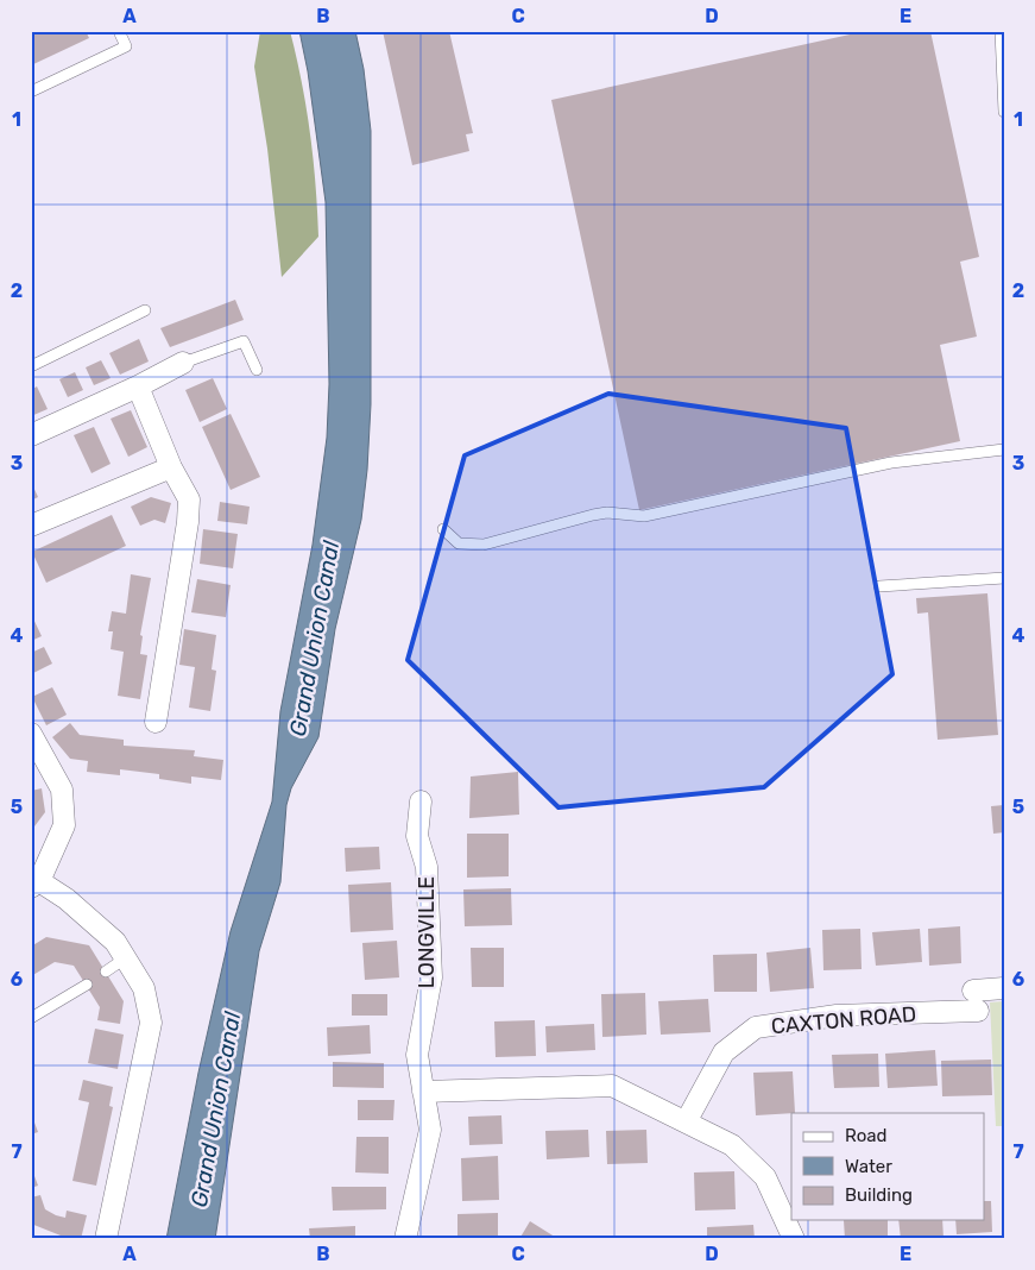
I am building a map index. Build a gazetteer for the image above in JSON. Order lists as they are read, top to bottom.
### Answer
{
  "streets": {
    "street": ["LONGVILLE", "CAXTON ROAD"]
  },
  "water": ["Grand Union Canal"],
  "legend": ["Road", "Water", "Building"],
  "grid": {
    "columns": [
      "A",
      "B",
      "C",
      "D",
      "E"
    ],
    "rows": [
      "1",
      "2",
      "3",
      "4",
      "5",
      "6",
      "7"
    ]
  }
}
